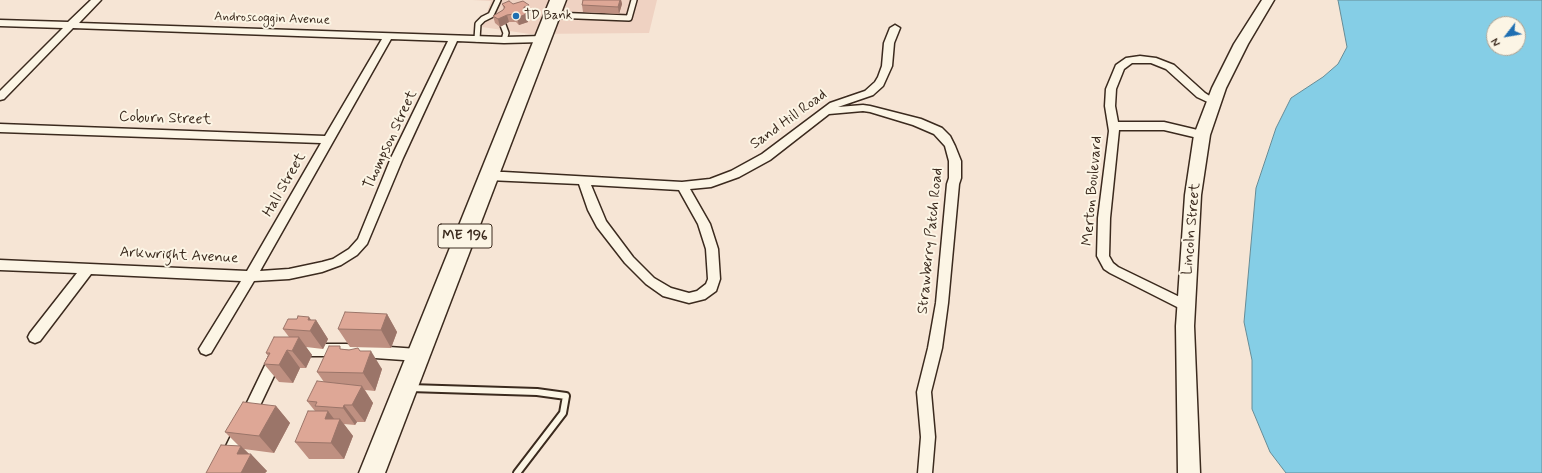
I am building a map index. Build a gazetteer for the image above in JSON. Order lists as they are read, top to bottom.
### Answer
{
  "streets": {
    "highway": ["ME 196"],
    "main road": ["Lincoln Street"],
    "street": [
      "Androscoggin Avenue",
      "Coburn Street",
      "Sand Hill Road",
      "Thompson Street",
      "Hall Street",
      "Merton Boulevard",
      "Strawberry Patch Road",
      "Arkwright Avenue"
    ]
  },
  "crossings": [
    ["Androscoggin Avenue", "Thompson Street"],
    ["Androscoggin Avenue", "Hall Street"],
    ["Androscoggin Avenue", "ME 196"],
    ["Coburn Street", "Hall Street"],
    ["Sand Hill Road", "ME 196"],
    ["Sand Hill Road", "Strawberry Patch Road"],
    ["Thompson Street", "Arkwright Avenue"],
    ["Hall Street", "Arkwright Avenue"],
    ["Merton Boulevard", "Lincoln Street"]
  ],
  "places": ["TD Bank"],
  "north": "bottom left"
}
